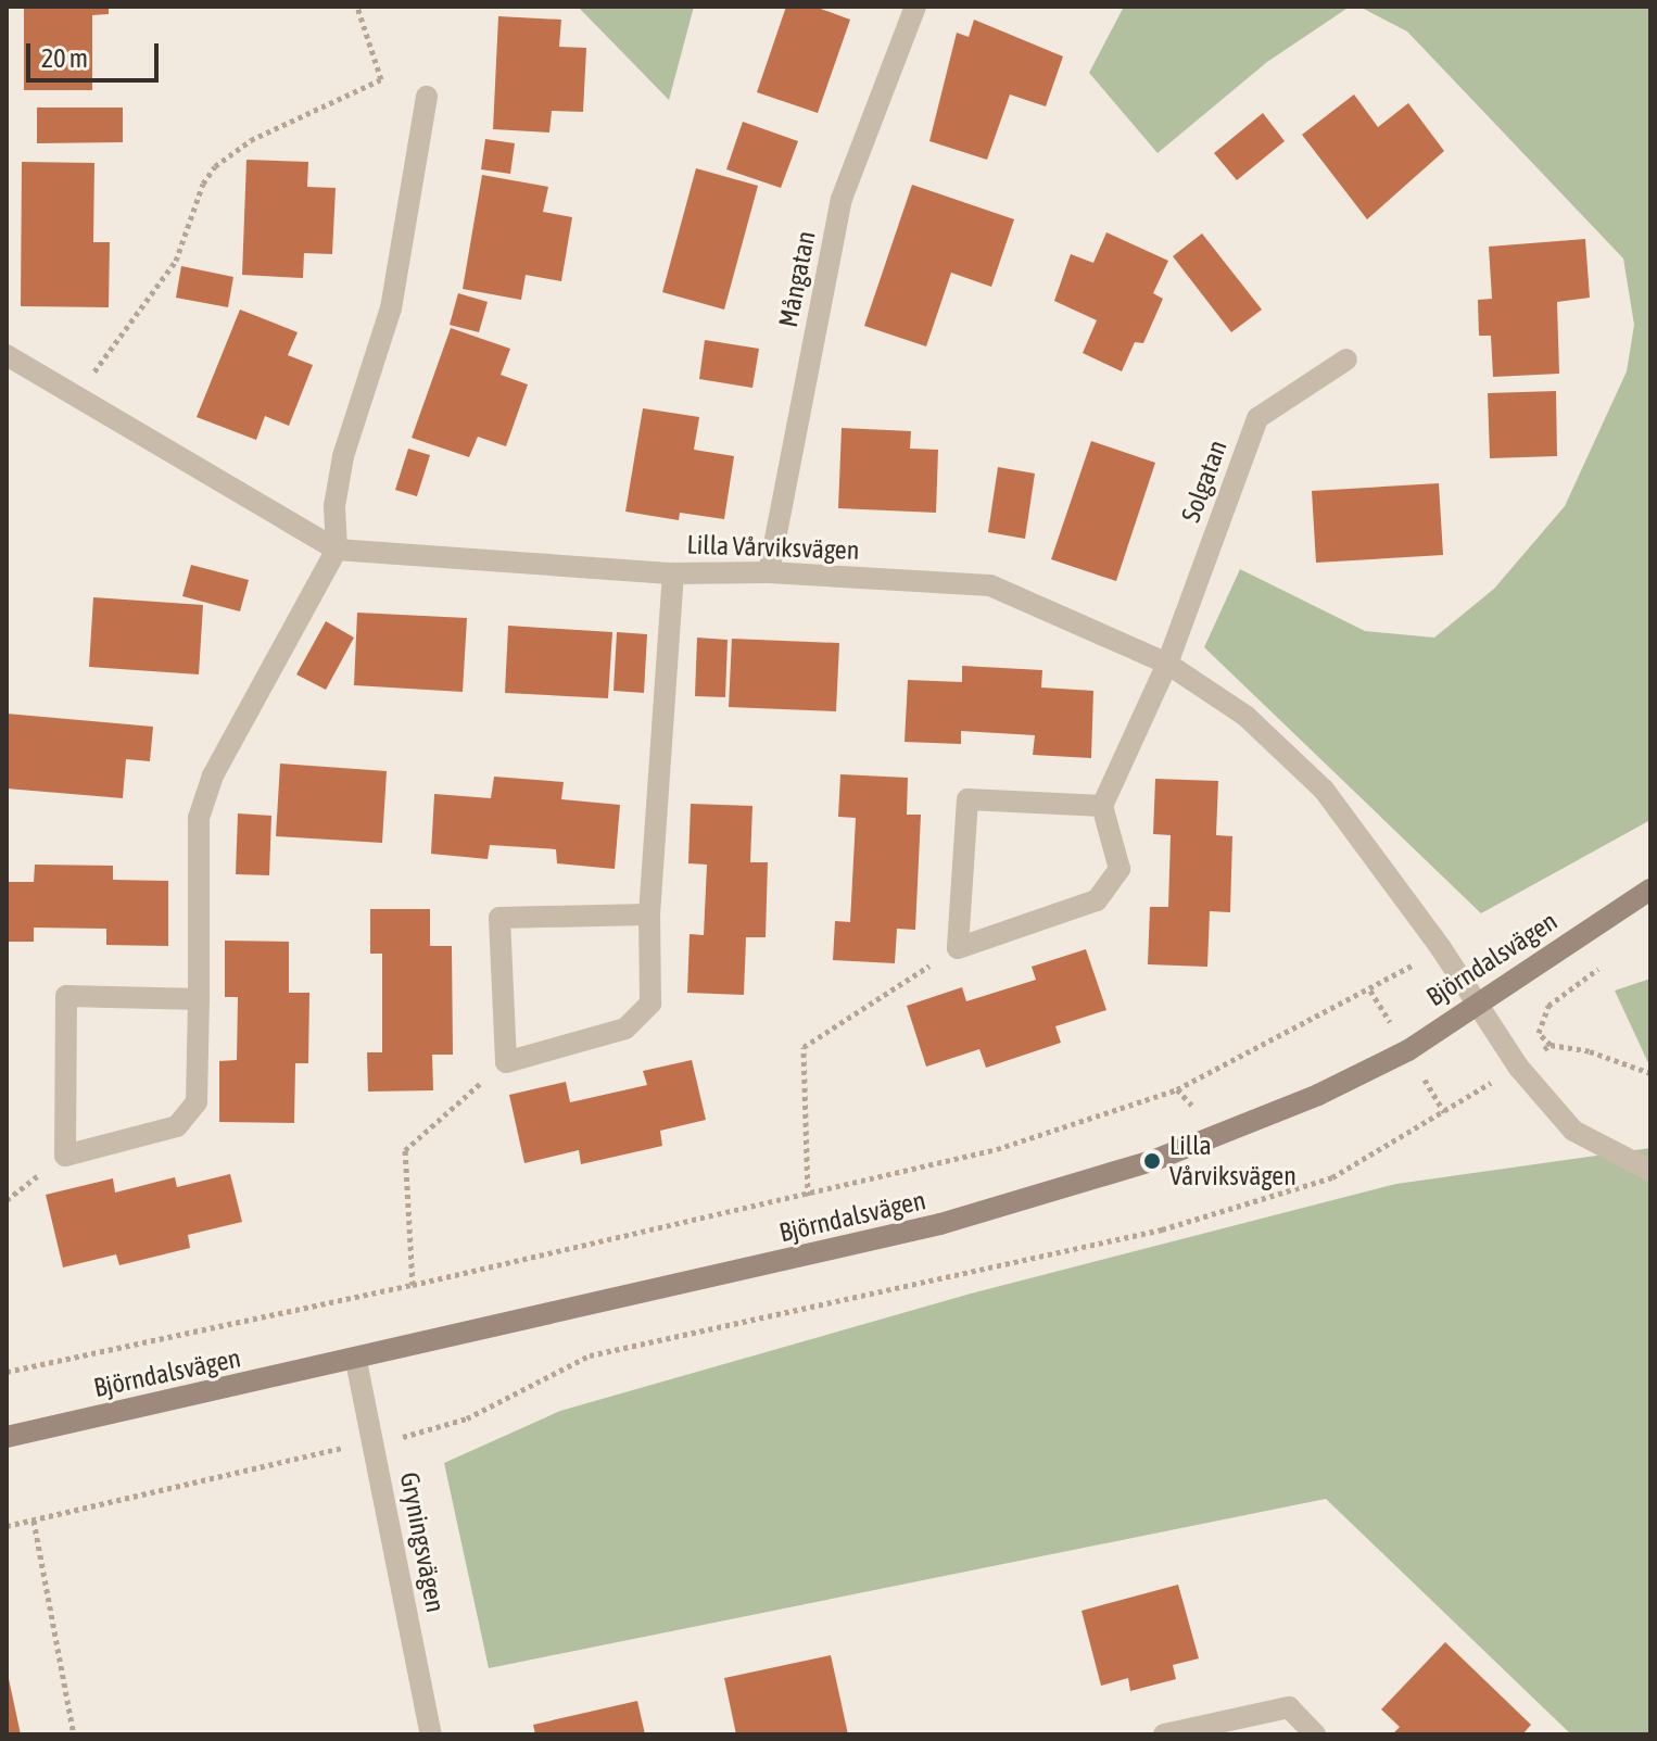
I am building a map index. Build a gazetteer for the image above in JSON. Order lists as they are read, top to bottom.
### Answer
{
  "streets": {
    "street": [
      "Mångatan",
      "Solgatan",
      "Lilla Vårviksvägen",
      "Björndalsvägen",
      "Gryningsvägen"
    ]
  },
  "crossings": [
    ["Mångatan", "Lilla Vårviksvägen"],
    ["Solgatan", "Lilla Vårviksvägen"],
    ["Lilla Vårviksvägen", "Björndalsvägen"],
    ["Björndalsvägen", "Gryningsvägen"]
  ],
  "places": ["Lilla Vårviksvägen"],
  "scale_bar": "20 m"
}
